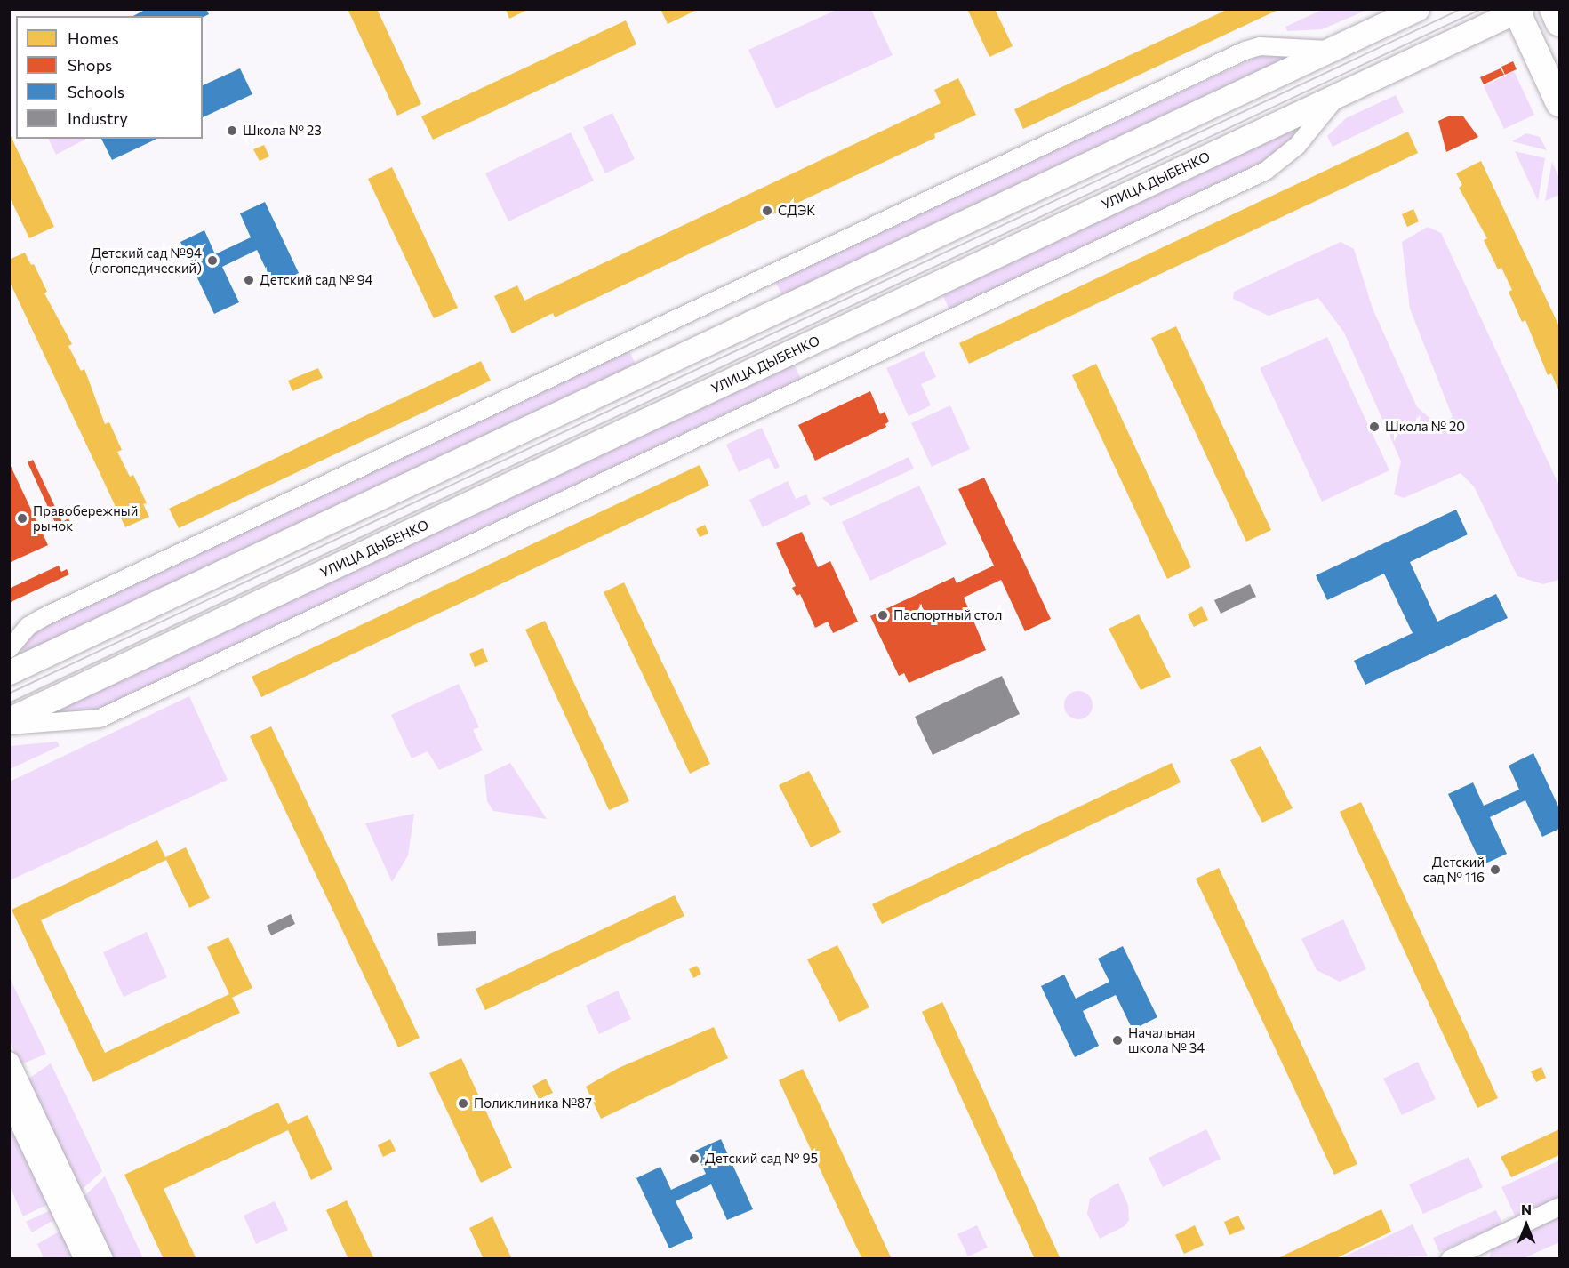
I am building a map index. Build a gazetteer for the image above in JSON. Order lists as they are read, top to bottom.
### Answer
{
  "streets": {
    "main road": ["УЛИЦА ДЫБЕНКО"]
  },
  "places": [
    "Школа № 23",
    "СДЭК",
    "Детский сад №94 (логопедический)",
    "Детский сад № 94",
    "Школа № 20",
    "Правобережный рынок",
    "Паспортный стол",
    "Детский сад № 116",
    "Начальная школа № 34",
    "Поликлиника №87",
    "Детский сад № 95"
  ],
  "legend": [
    "Homes",
    "Shops",
    "Schools",
    "Industry"
  ],
  "north": "top"
}
